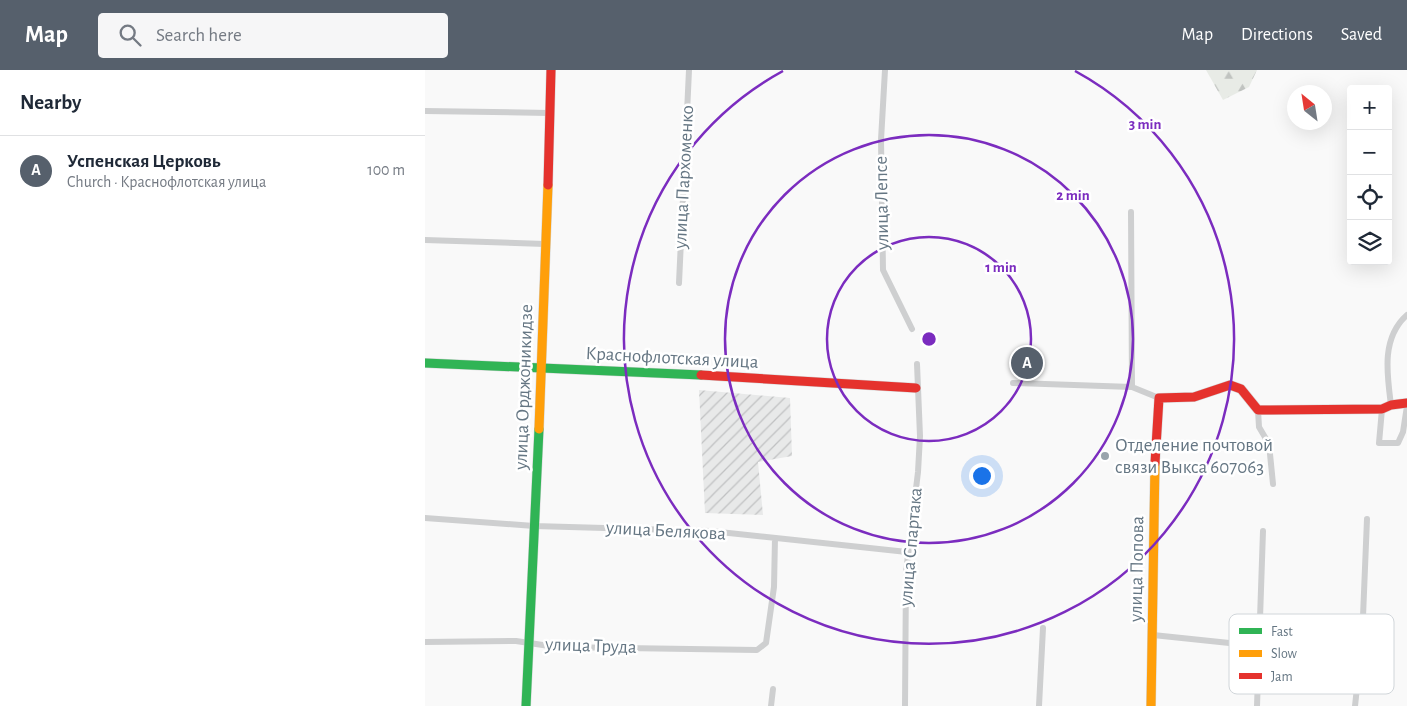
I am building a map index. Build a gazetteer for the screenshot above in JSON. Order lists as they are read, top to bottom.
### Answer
{
  "streets": {
    "street": [
      "улица Пархоменко",
      "улица Лепсе",
      "Краснофлотская улица",
      "улица Орджоникидзе",
      "улица Белякова",
      "улица Спартака",
      "улица Попова",
      "улица Труда"
    ]
  },
  "crossings": [
    ["Краснофлотская улица", "улица Орджоникидзе"],
    ["Краснофлотская улица", "улица Спартака"],
    ["улица Орджоникидзе", "улица Белякова"],
    ["улица Орджоникидзе", "улица Труда"],
    ["улица Белякова", "улица Спартака"],
    ["улица Белякова", "улица Труда"]
  ],
  "places": ["Отделение почтовой связи Выкса 607063"],
  "legend": ["Fast", "Slow", "Jam"],
  "north": "top left",
  "page": {
    "header": "Map",
    "search": "Search here",
    "nav": ["Map", "Directions", "Saved"],
    "heading": "Nearby",
    "map_buttons": ["+", "−"],
    "list": [
      {
        "mark": "A",
        "name": "Успенская Церковь",
        "note": "Church · Краснофлотская улица",
        "value": "100 m"
      }
    ],
    "pins": "A"
  },
  "rings": ["3 min", "2 min", "1 min"]
}
